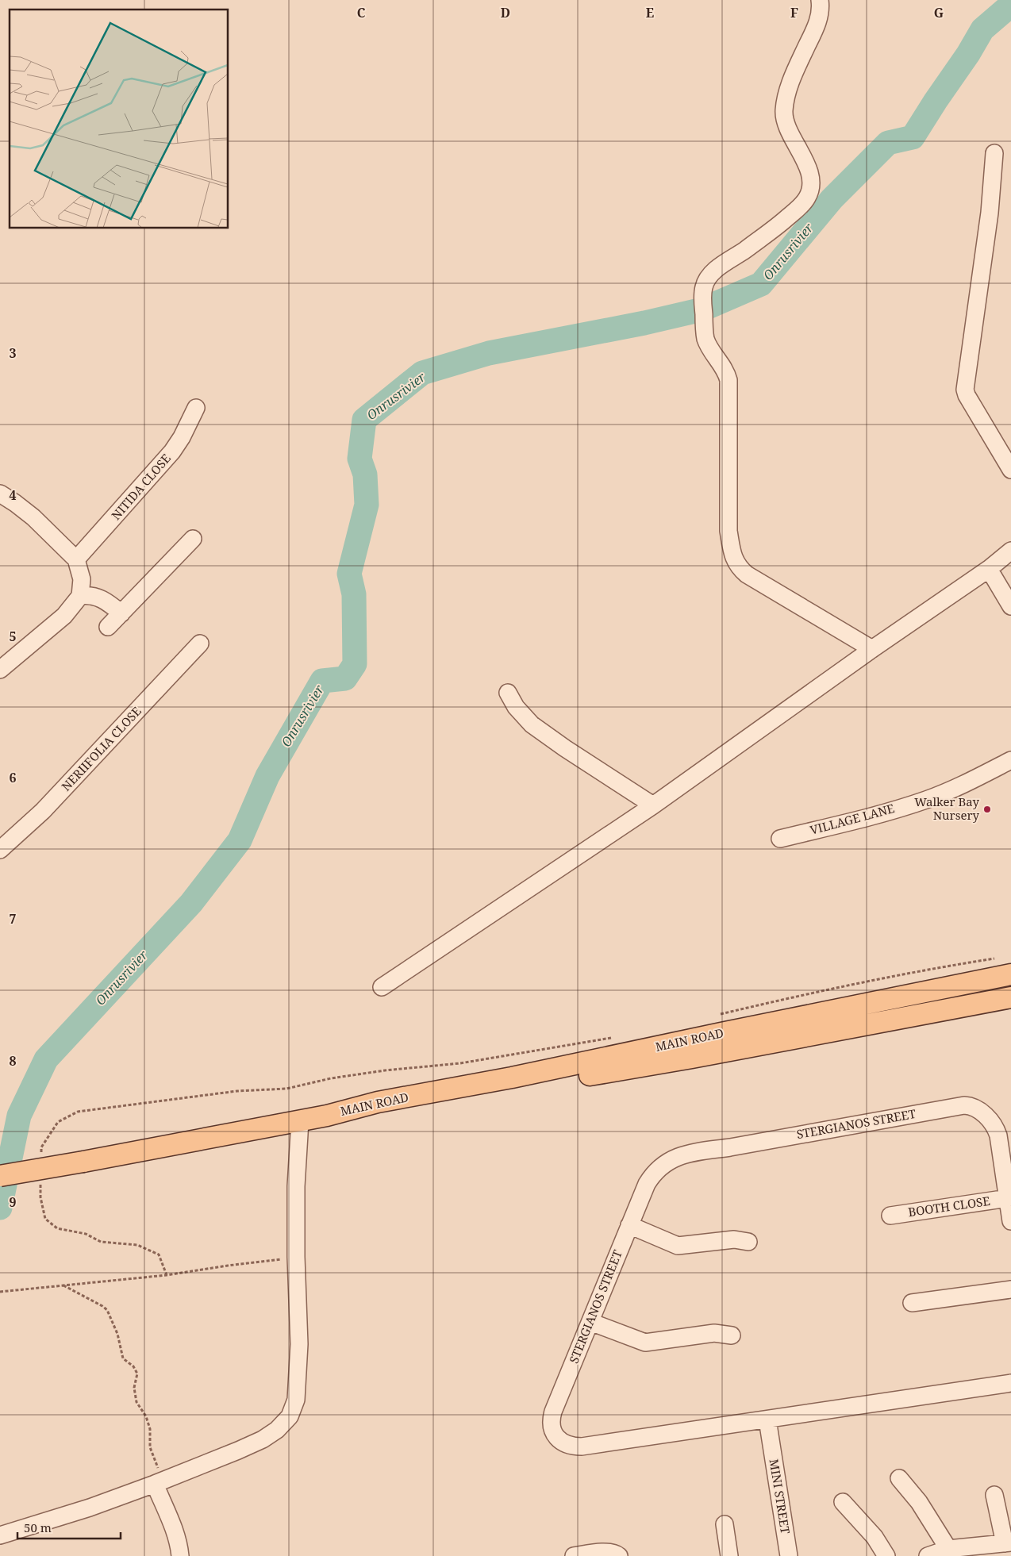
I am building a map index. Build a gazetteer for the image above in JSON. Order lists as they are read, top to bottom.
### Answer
{
  "streets": {
    "main road": ["MAIN ROAD"],
    "street": [
      "NITIDA CLOSE",
      "NERIIFOLIA CLOSE",
      "VILLAGE LANE",
      "STERGIANOS STREET",
      "BOOTH CLOSE",
      "MINI STREET"
    ]
  },
  "crossings": [
    ["STERGIANOS STREET", "BOOTH CLOSE"],
    ["STERGIANOS STREET", "MINI STREET"]
  ],
  "water": ["Onrusrivier"],
  "places": ["Walker Bay Nursery"],
  "scale_bar": "50 m",
  "grid": {
    "columns": [
      "C",
      "D",
      "E",
      "F",
      "G"
    ],
    "rows": [
      "3",
      "4",
      "5",
      "6",
      "7",
      "8",
      "9"
    ]
  }
}
